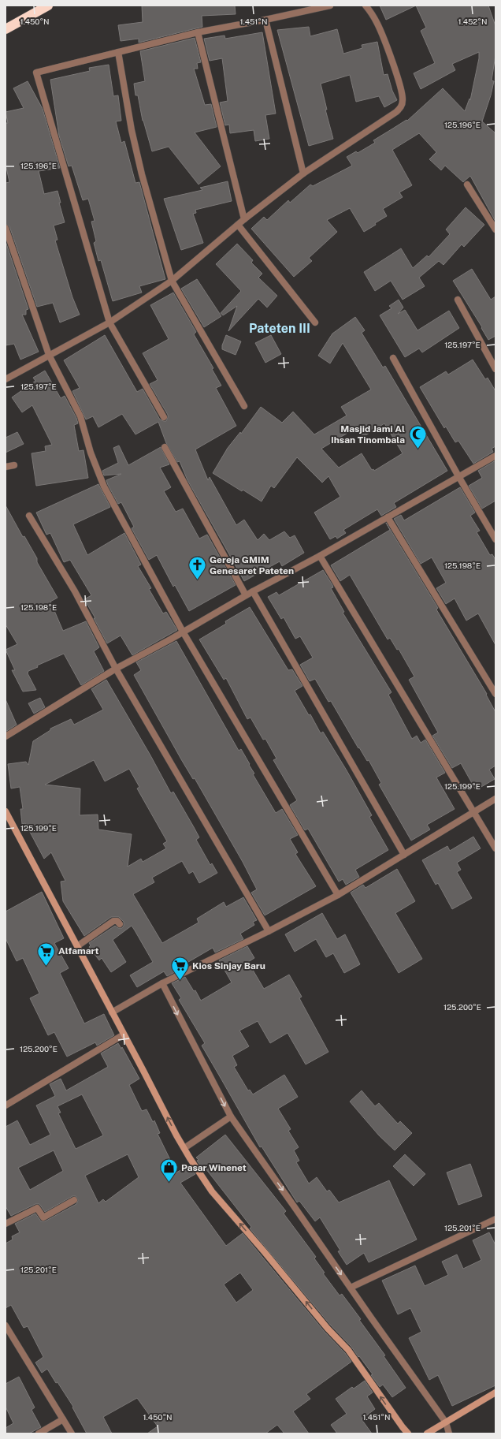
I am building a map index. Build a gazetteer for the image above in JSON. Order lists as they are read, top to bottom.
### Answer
{
  "districts": ["Pateten III"],
  "places": {
    "mosque": ["Masjid Jami Al Ihsan Tinombala"],
    "church": ["Gereja GMIM Genesaret Pateten"],
    "supermarket": ["Alfamart", "Kios Sinjay Baru"],
    "shop": ["Pasar Winenet"]
  },
  "coordinates": [
    "1.450°N",
    "1.451°N",
    "1.452°N",
    "125.196°E",
    "125.197°E",
    "125.198°E",
    "125.199°E",
    "125.200°E",
    "125.201°E"
  ]
}
